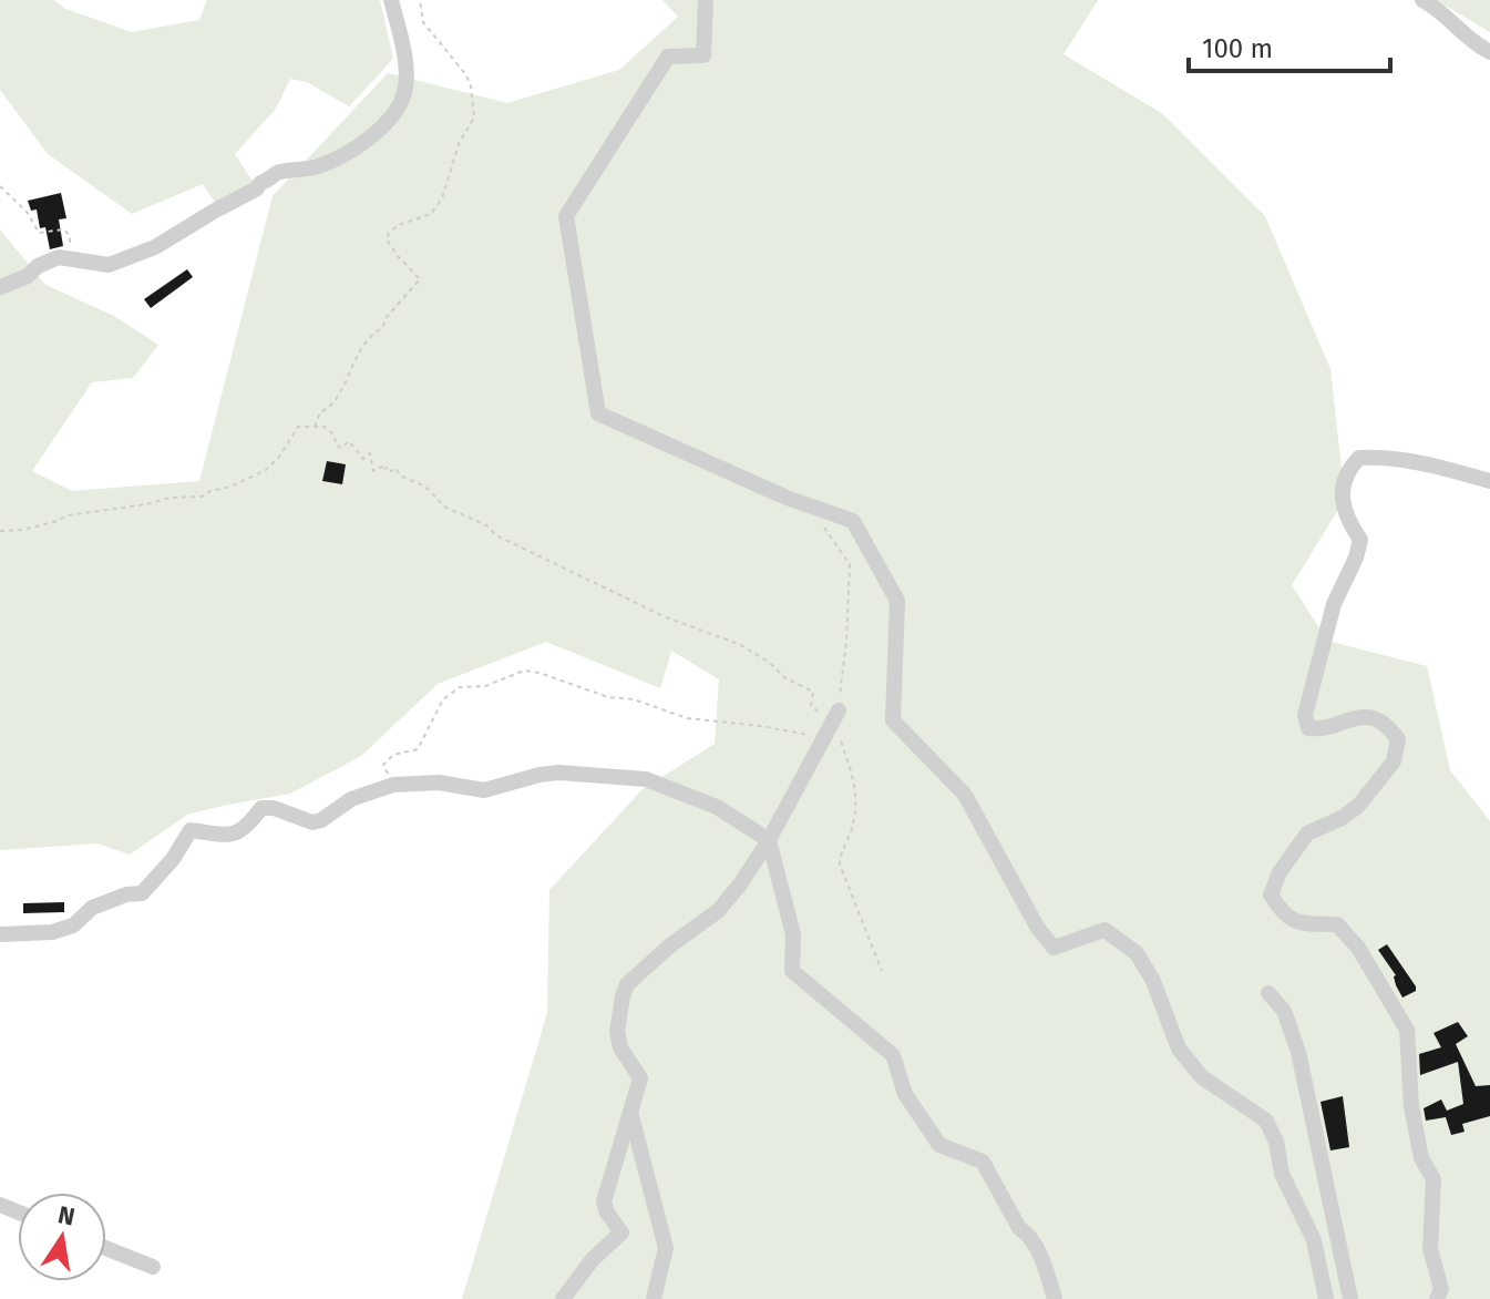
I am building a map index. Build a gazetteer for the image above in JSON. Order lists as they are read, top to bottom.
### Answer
{
  "scale_bar": "100 m",
  "north": "top"
}
